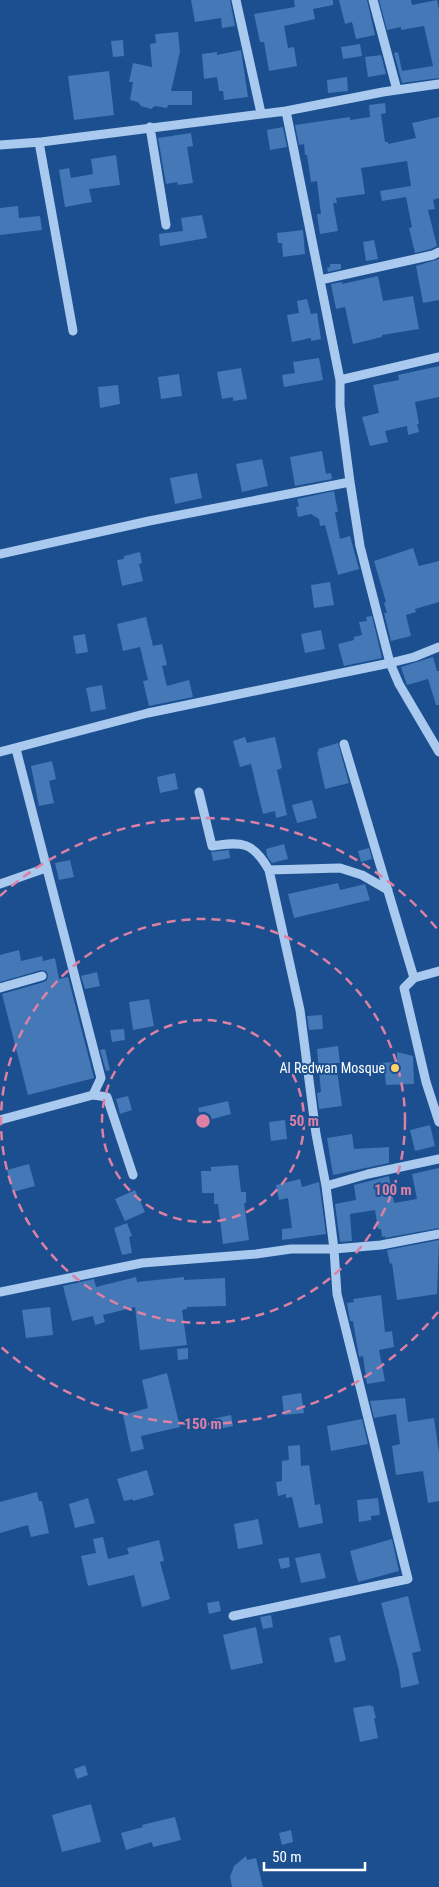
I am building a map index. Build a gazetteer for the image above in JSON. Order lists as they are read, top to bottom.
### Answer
{
  "places": ["Al Redwan Mosque"],
  "scale_bar": "50 m",
  "rings": ["50 m", "100 m", "150 m"]
}
